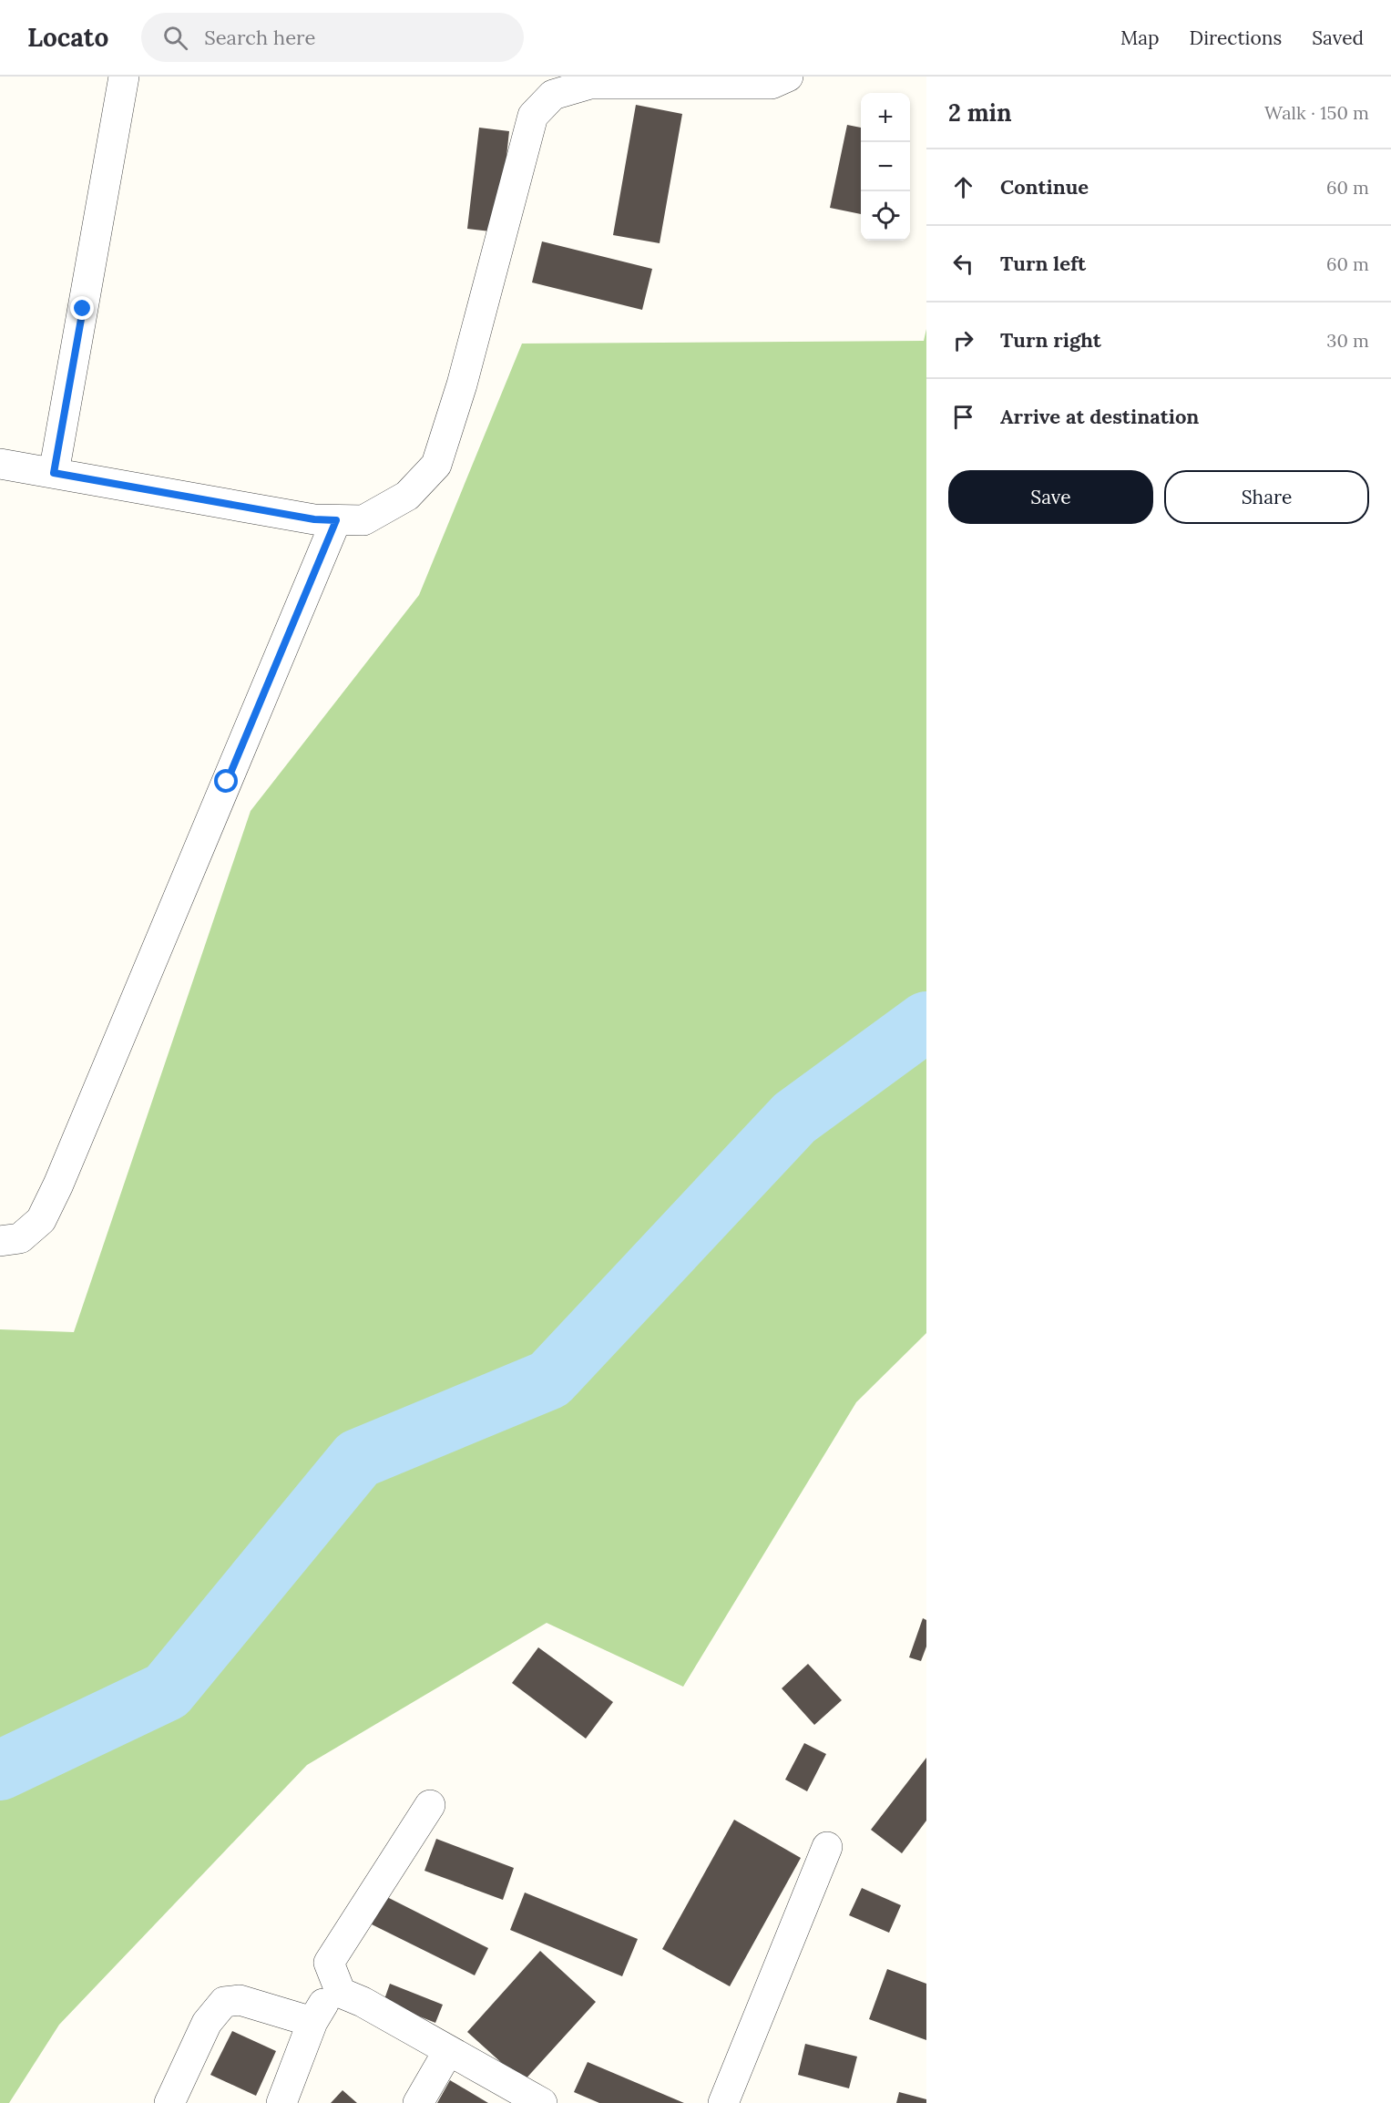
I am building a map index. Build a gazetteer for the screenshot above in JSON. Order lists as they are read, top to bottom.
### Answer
{
  "page": {
    "header": "Locato",
    "search": "Search here",
    "nav": ["Map", "Directions", "Saved"],
    "heading": ["2 min", "Walk · 150 m"],
    "map_buttons": ["+", "−"],
    "list": [
      ["Continue", "60 m"],
      ["Turn left", "60 m"],
      ["Turn right", "30 m"],
      "Arrive at destination"
    ],
    "buttons": ["Save", "Share"]
  }
}
